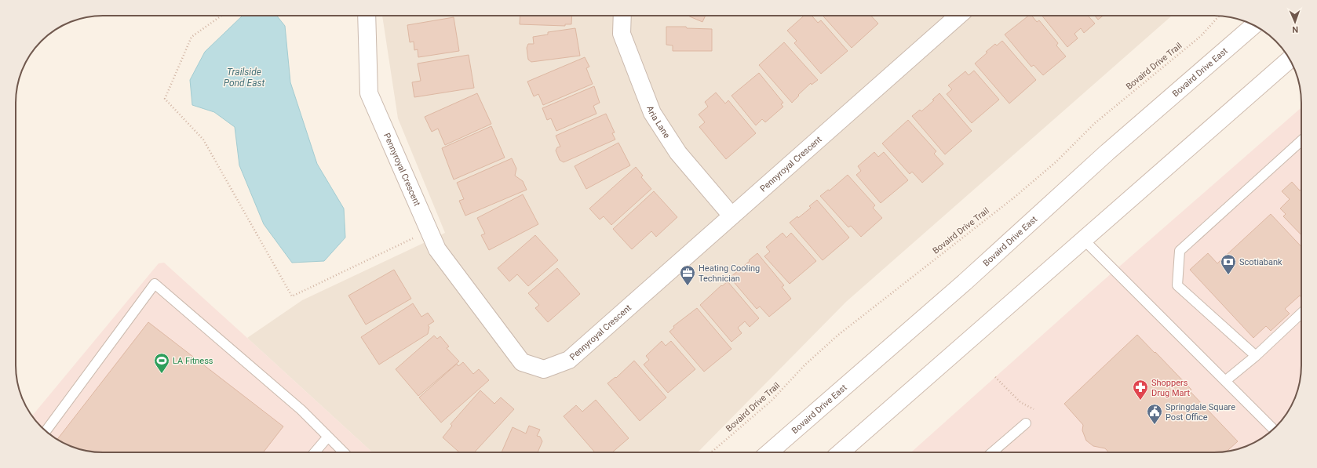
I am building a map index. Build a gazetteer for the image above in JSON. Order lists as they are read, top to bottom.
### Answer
{
  "streets": {
    "main road": ["Bovaird Drive East", "Aria Lane", "Pennyroyal Crescent"],
    "path": ["Bovaird Drive Trail"]
  },
  "crossings": [
    ["Aria Lane", "Pennyroyal Crescent"]
  ],
  "water": ["Trailside Pond East"],
  "places": {
    "bank": ["Scotiabank"],
    "office": ["Heating Cooling Technician"],
    "sports": ["LA Fitness"],
    "pharmacy": ["Shoppers Drug Mart"],
    "public building": ["Springdale Square Post Office"]
  },
  "north": "bottom"
}
